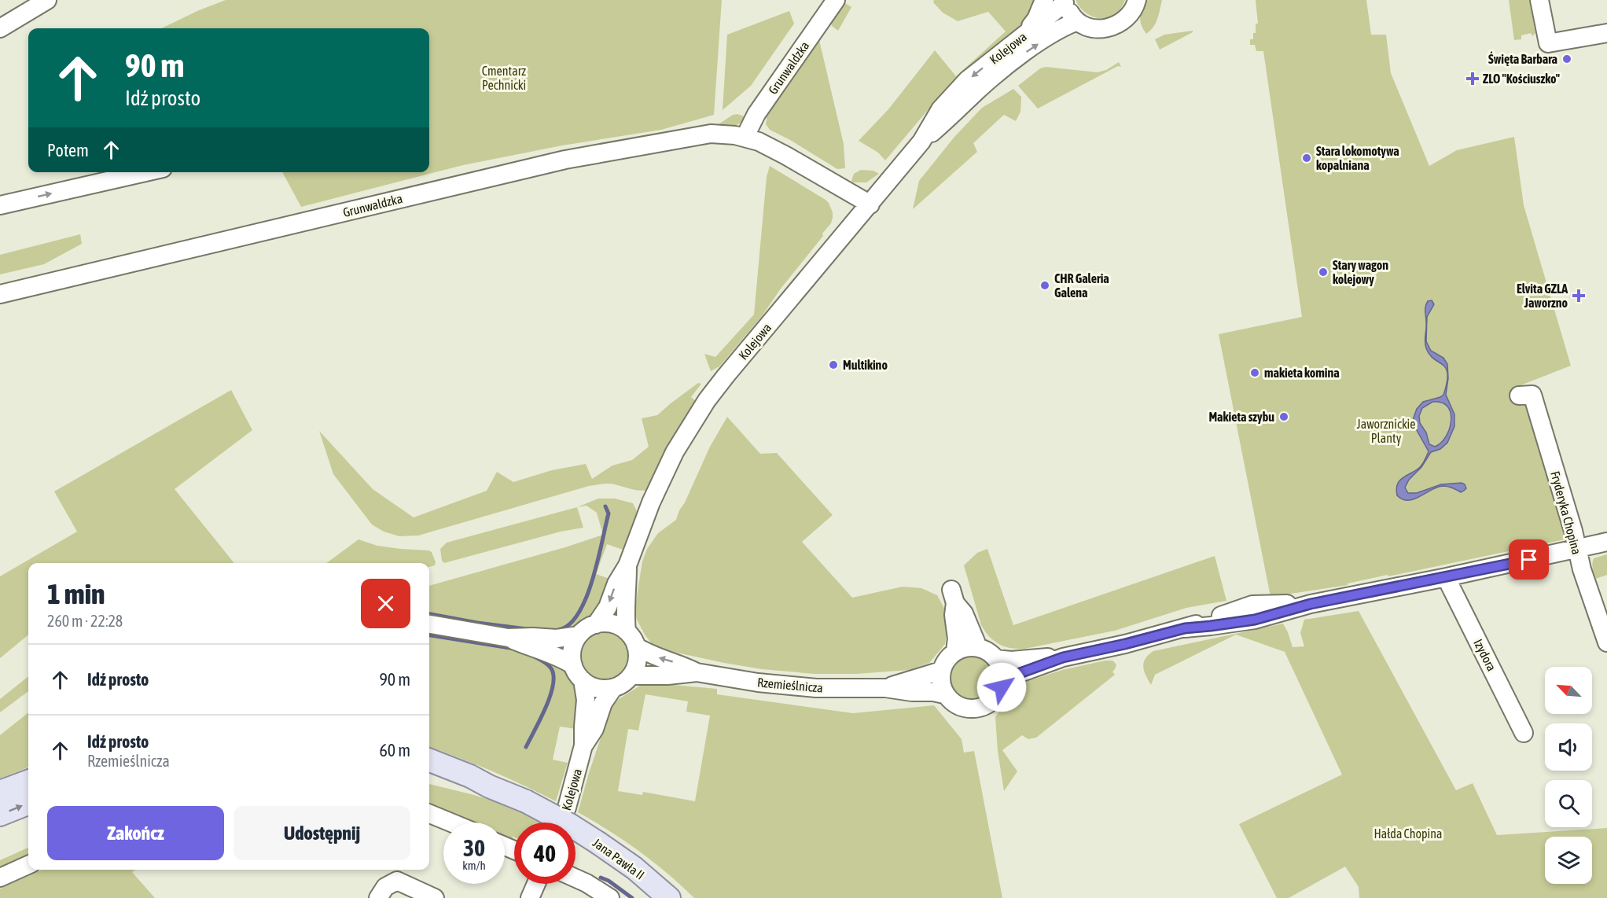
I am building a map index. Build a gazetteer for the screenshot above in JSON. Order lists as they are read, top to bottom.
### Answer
{
  "streets": {
    "main road": ["Jana Pawła II"],
    "street": [
      "Kolejowa",
      "Grunwaldzka",
      "Fryderyka Chopina",
      "Izydora",
      "Rzemieślnicza"
    ]
  },
  "crossings": [
    ["Kolejowa", "Grunwaldzka"],
    ["Kolejowa", "Rzemieślnicza"]
  ],
  "parks": ["Cmentarz Pechnicki", "Jaworznickie Planty", "Hałda Chopina"],
  "places": {
    "other": [
      "Święta Barbara",
      "Stara lokomotywa kopalniana",
      "Stary wagon kolejowy",
      "CHR Galeria Galena",
      "Multikino",
      "makieta komina",
      "Makieta szybu"
    ],
    "health": ["ZLO \"Kościuszko\"", "Elvita GZLA Jaworzno"]
  },
  "north": "top left",
  "page": {
    "turn": ["90 m", "Idź prosto"],
    "then": "Potem",
    "heading": ["1 min", "260 m · 22:28"],
    "list": [
      {
        "name": "Idź prosto",
        "value": "90 m"
      },
      {
        "name": "Idź prosto",
        "note": "Rzemieślnicza",
        "value": "60 m"
      }
    ],
    "buttons": ["Zakończ", "Udostępnij"],
    "speed": "30 km/h",
    "limit": "40"
  }
}
